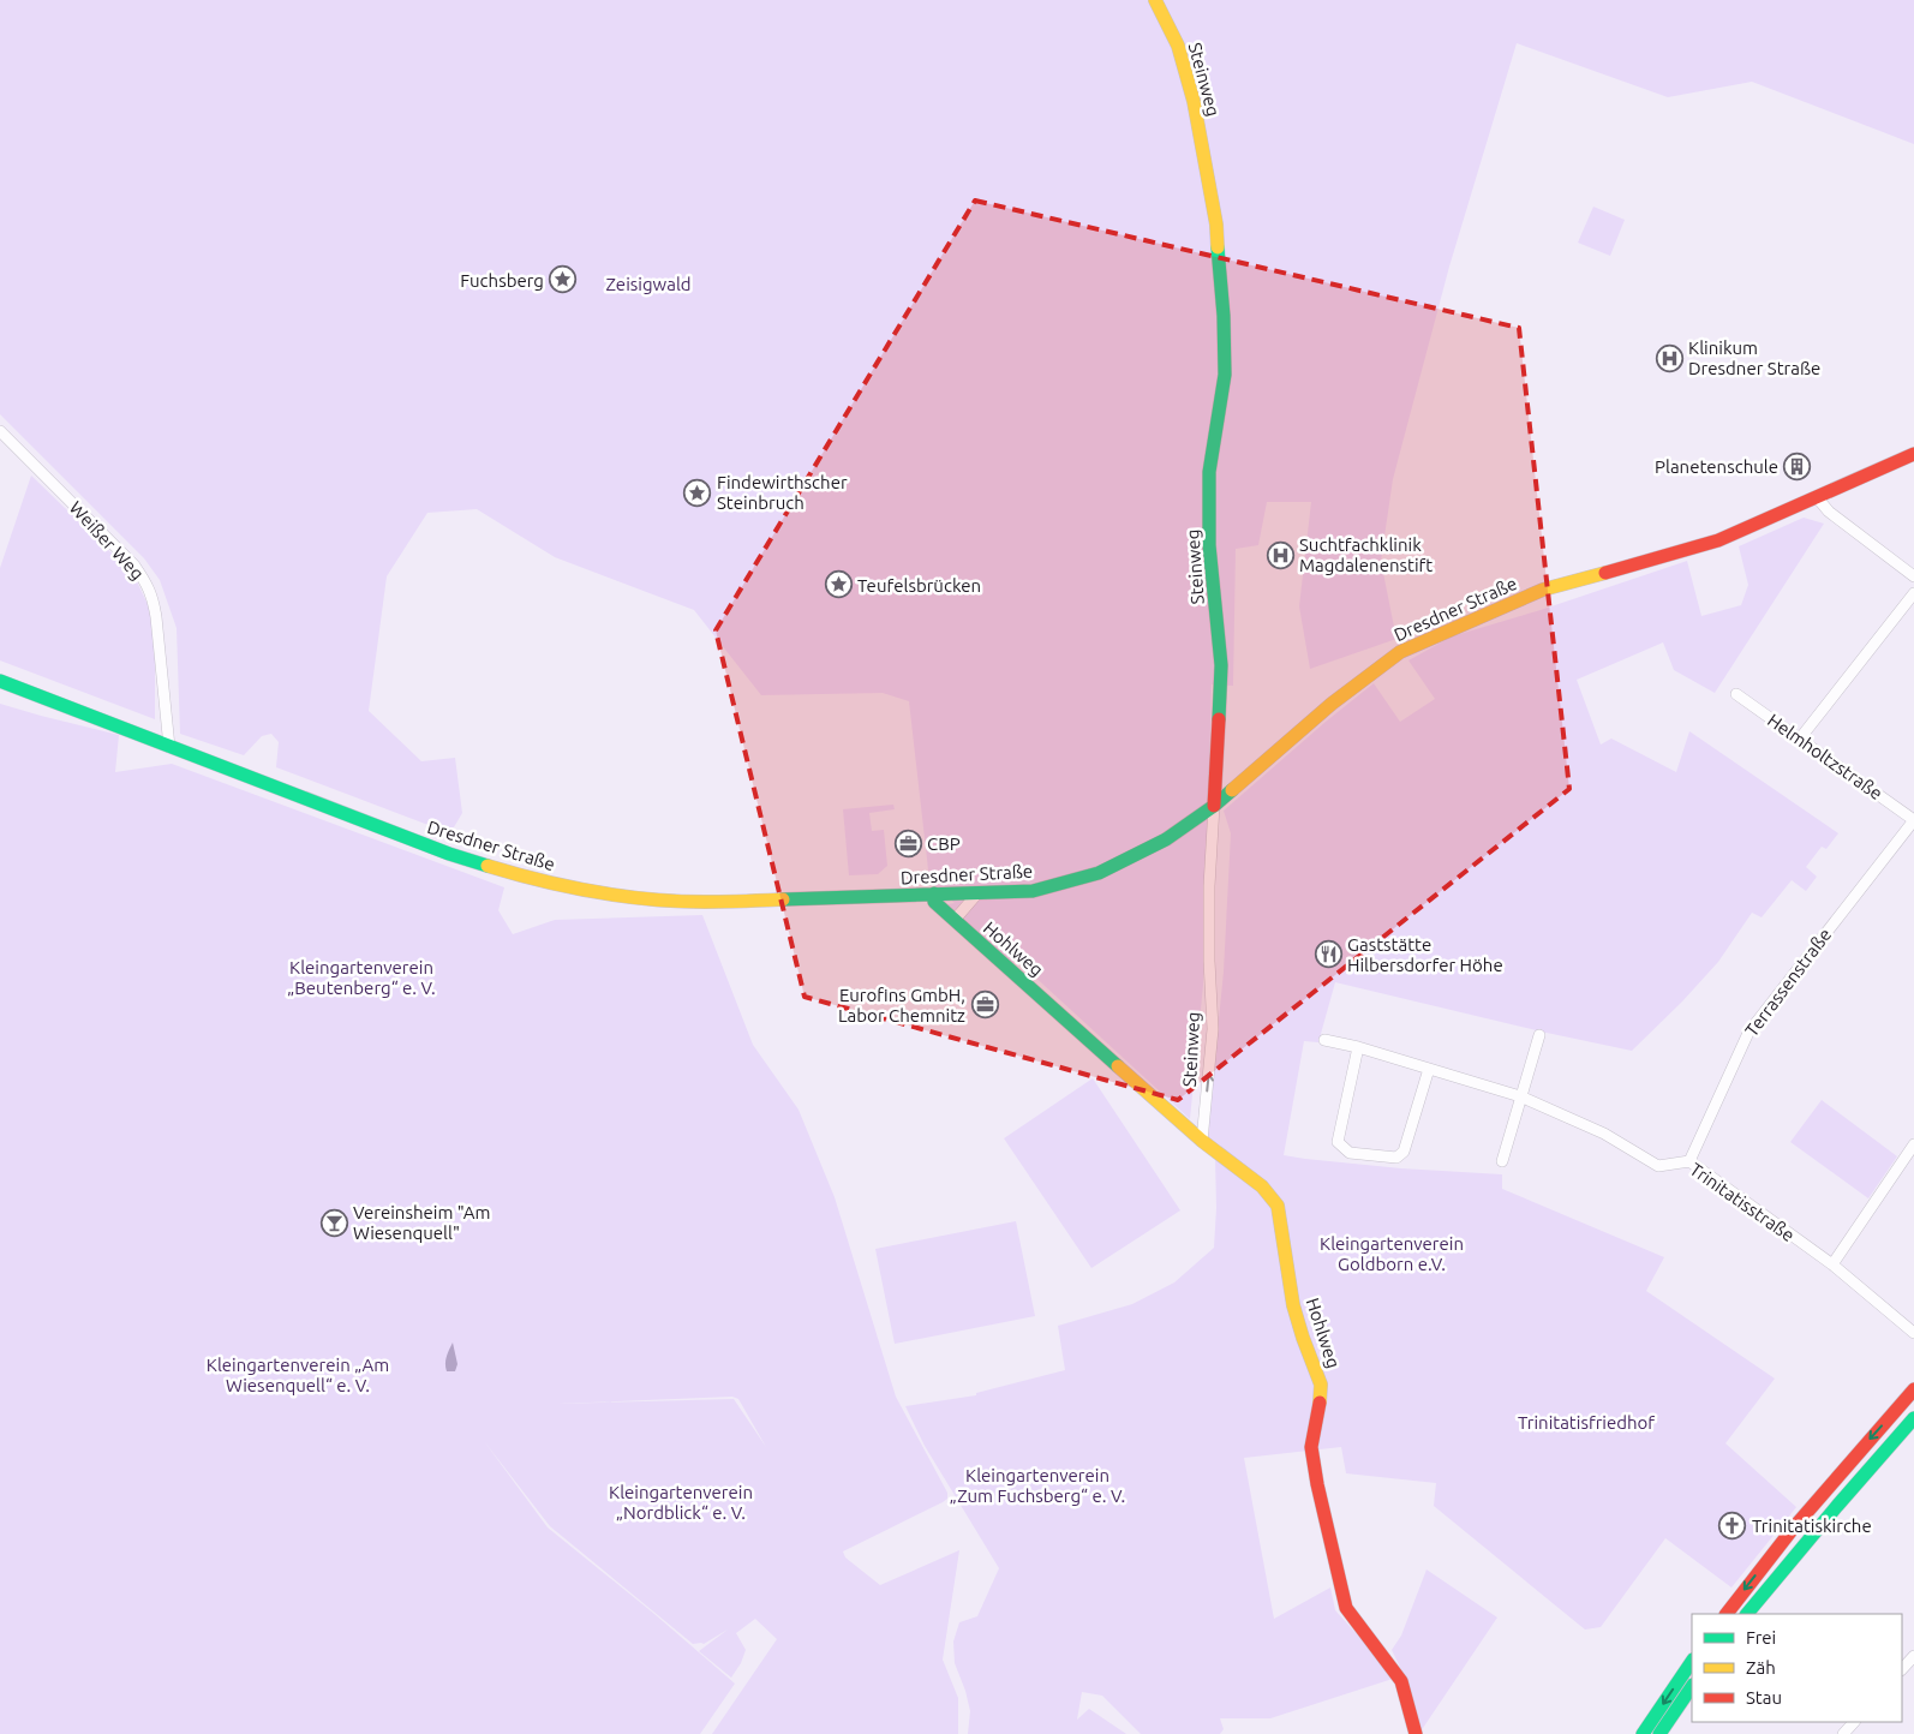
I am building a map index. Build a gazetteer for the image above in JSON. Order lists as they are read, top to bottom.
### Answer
{
  "streets": {
    "main road": ["Steinweg", "Dresdner Straße", "Hohlweg"],
    "street": [
      "Weißer Weg",
      "Helmholtzstraße",
      "Terrassenstraße",
      "Trinitatisstraße"
    ]
  },
  "crossings": [
    ["Steinweg", "Dresdner Straße"],
    ["Steinweg", "Hohlweg"],
    ["Weißer Weg", "Dresdner Straße"],
    ["Dresdner Straße", "Hohlweg"],
    ["Helmholtzstraße", "Terrassenstraße"],
    ["Terrassenstraße", "Trinitatisstraße"]
  ],
  "parks": [
    "Zeisigwald",
    "Kleingartenverein „Beutenberg“ e. V.",
    "Kleingartenverein Goldborn e.V.",
    "Kleingartenverein „Am Wiesenquell“ e. V.",
    "Trinitatisfriedhof",
    "Kleingartenverein „Zum Fuchsberg“ e. V.",
    "Kleingartenverein „Nordblick“ e. V."
  ],
  "places": {
    "place": ["Fuchsberg", "Findewirthscher Steinbruch", "Teufelsbrücken"],
    "hospital": ["Klinikum Dresdner Straße", "Suchtfachklinik Magdalenenstift"],
    "building": ["Planetenschule"],
    "office": ["CBP", "Eurofins GmbH, Labor Chemnitz"],
    "restaurant": ["Gaststätte Hilbersdorfer Höhe"],
    "bar": ["Vereinsheim \"Am Wiesenquell\""],
    "church": ["Trinitatiskirche"]
  },
  "legend": ["Frei", "Zäh", "Stau"]
}
